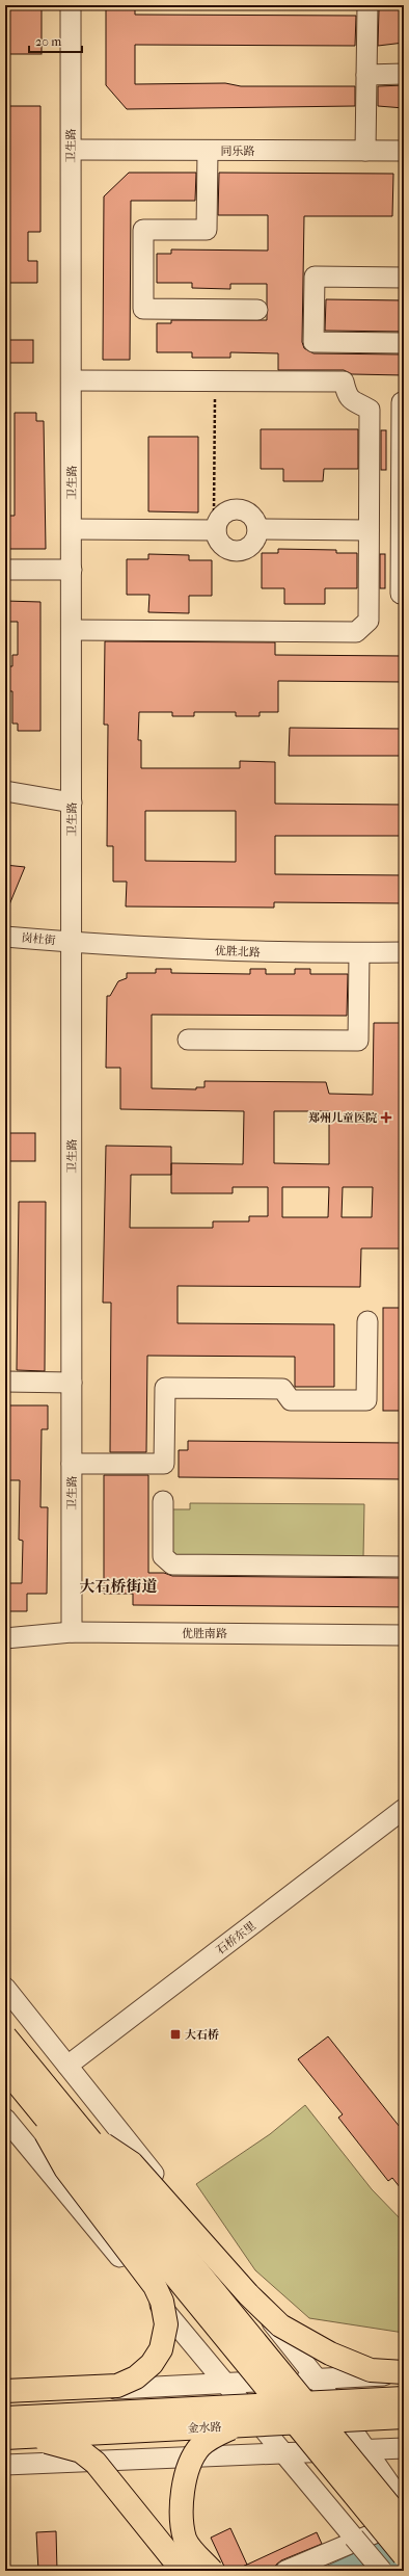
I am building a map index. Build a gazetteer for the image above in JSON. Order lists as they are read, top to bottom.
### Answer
{
  "streets": {
    "main road": ["金水路"],
    "street": [
      "卫生路",
      "同乐路",
      "岗杜街",
      "优胜北路",
      "优胜南路",
      "石桥东里"
    ]
  },
  "crossings": [
    ["卫生路", "同乐路"],
    ["卫生路", "岗杜街"],
    ["卫生路", "优胜北路"],
    ["卫生路", "优胜南路"],
    ["岗杜街", "优胜北路"]
  ],
  "districts": ["大石桥街道"],
  "places": {
    "health": ["郑州儿童医院"],
    "transit": ["大石桥"]
  },
  "scale_bar": "20 m"
}
